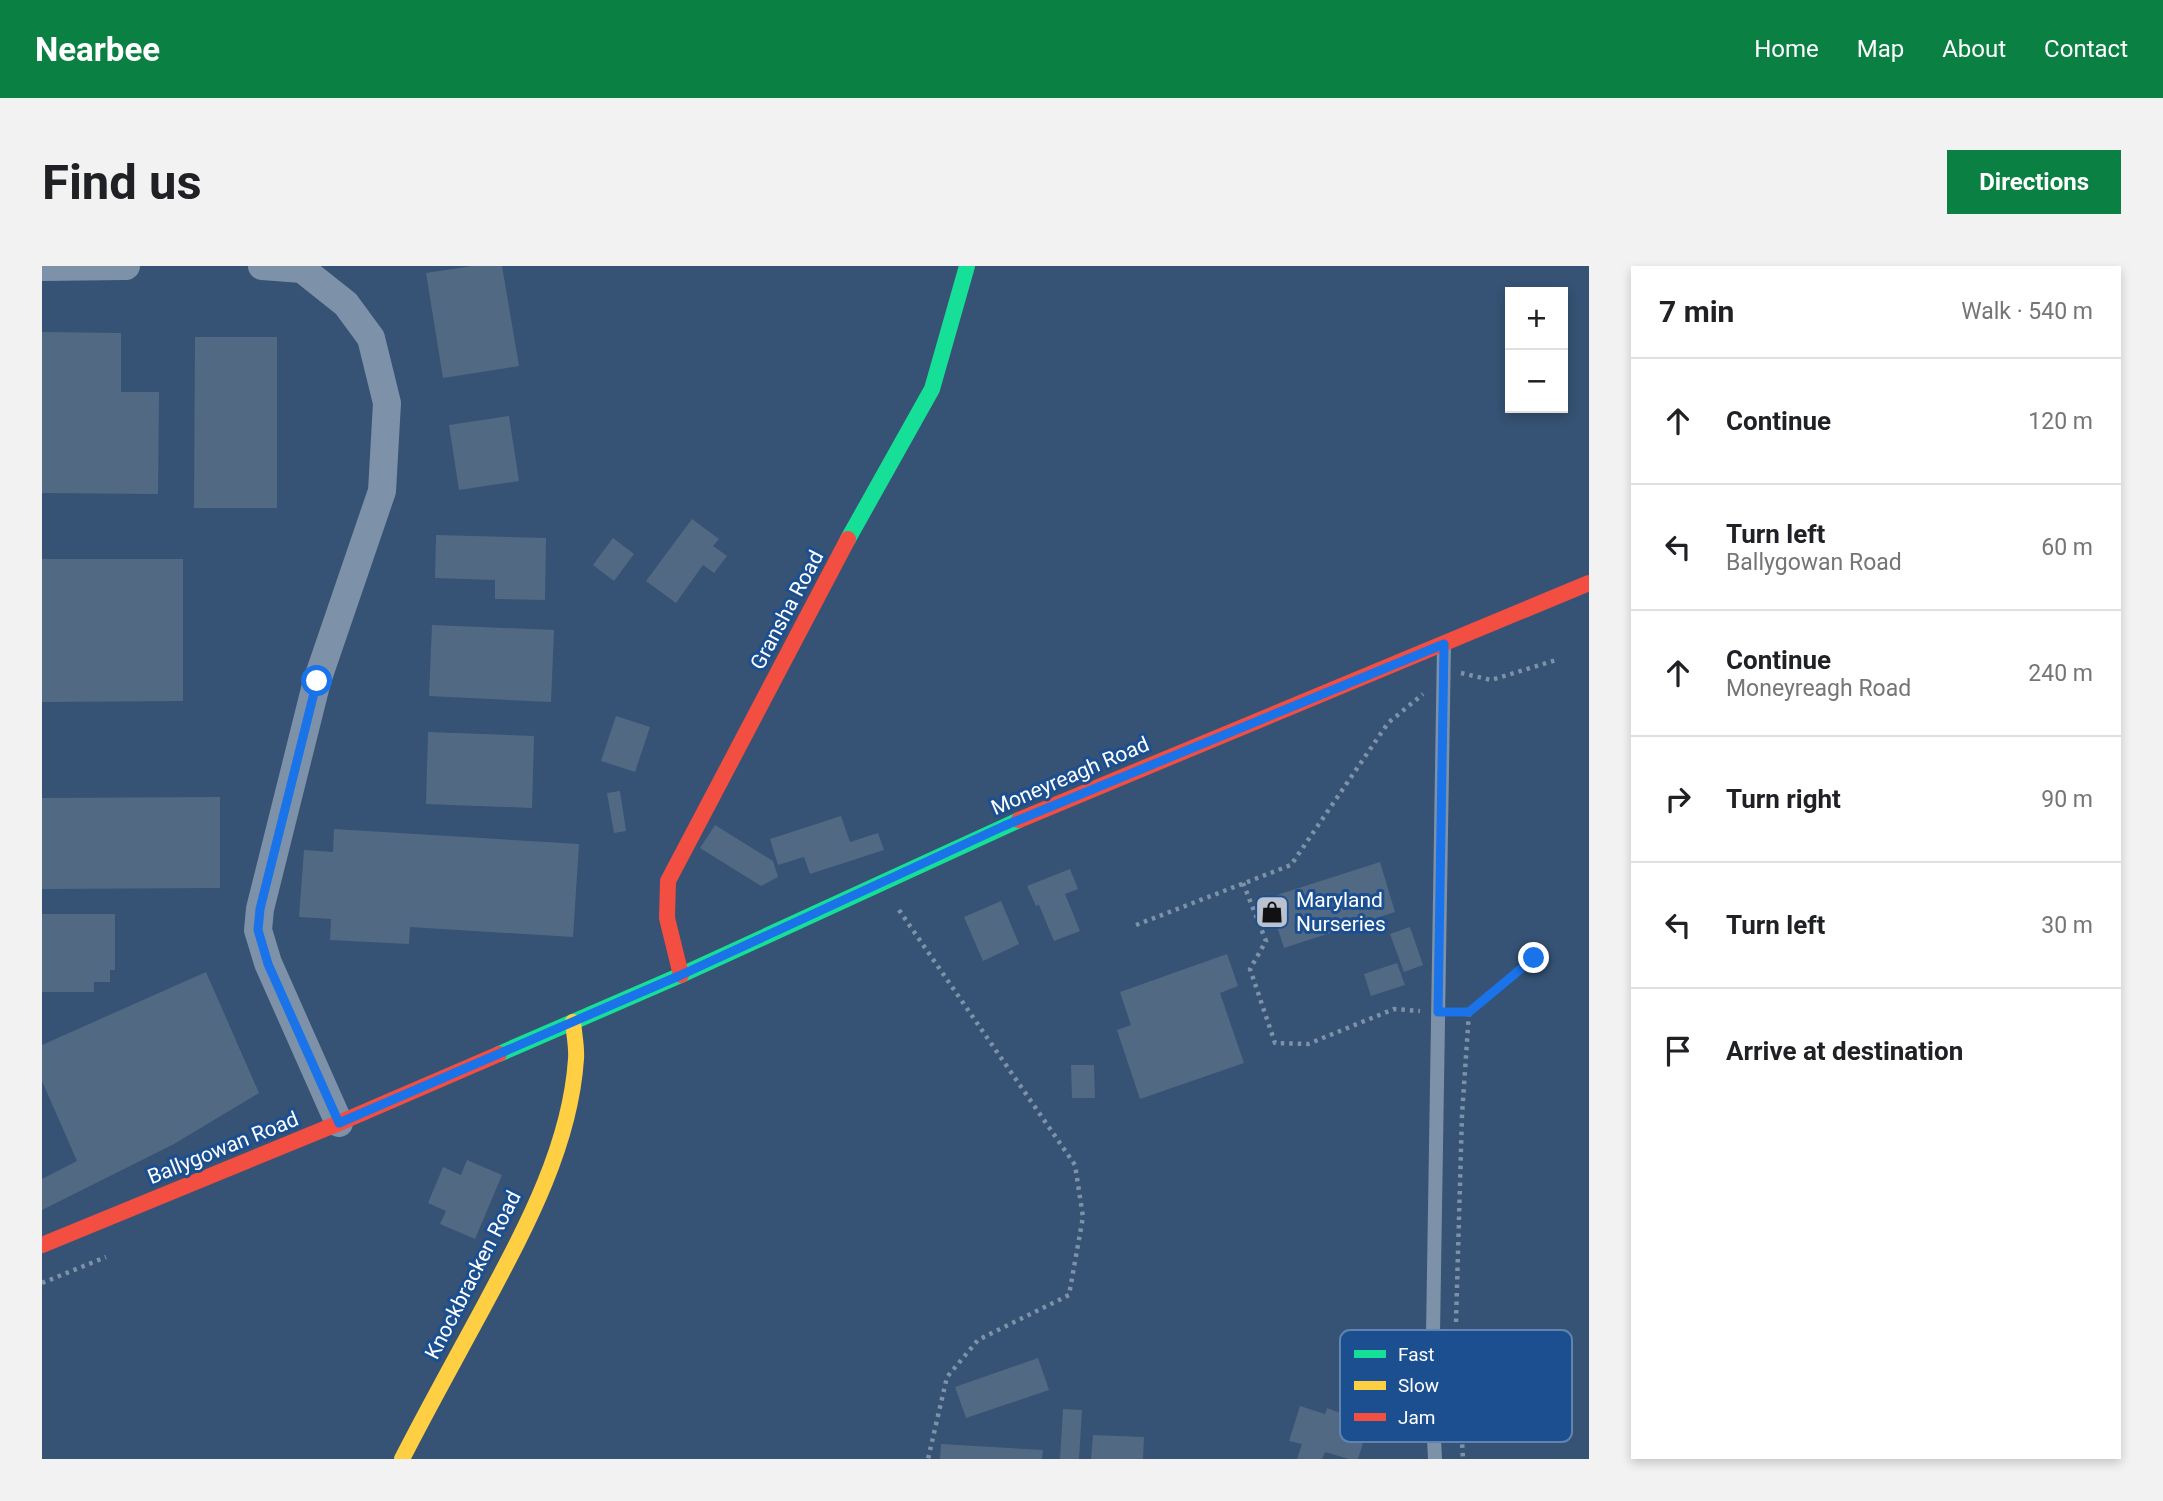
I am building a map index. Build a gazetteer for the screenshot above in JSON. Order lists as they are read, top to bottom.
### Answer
{
  "streets": {
    "main road": [
      "Gransha Road",
      "Moneyreagh Road",
      "Ballygowan Road",
      "Knockbracken Road"
    ]
  },
  "crossings": [
    ["Gransha Road", "Moneyreagh Road"],
    ["Moneyreagh Road", "Ballygowan Road"],
    ["Moneyreagh Road", "Knockbracken Road"],
    ["Ballygowan Road", "Knockbracken Road"]
  ],
  "places": {
    "shop": ["Maryland Nurseries"]
  },
  "legend": ["Fast", "Slow", "Jam"],
  "page": {
    "header": "Nearbee",
    "nav": [
      "Home",
      "Map",
      "About",
      "Contact"
    ],
    "buttons": "Directions",
    "title": "Find us",
    "heading": ["7 min", "Walk · 540 m"],
    "map_buttons": ["+", "−"],
    "list": [
      ["Continue", "120 m"],
      ["Turn left", "Ballygowan Road", "60 m"],
      ["Continue", "Moneyreagh Road", "240 m"],
      ["Turn right", "90 m"],
      ["Turn left", "30 m"],
      "Arrive at destination"
    ]
  }
}
